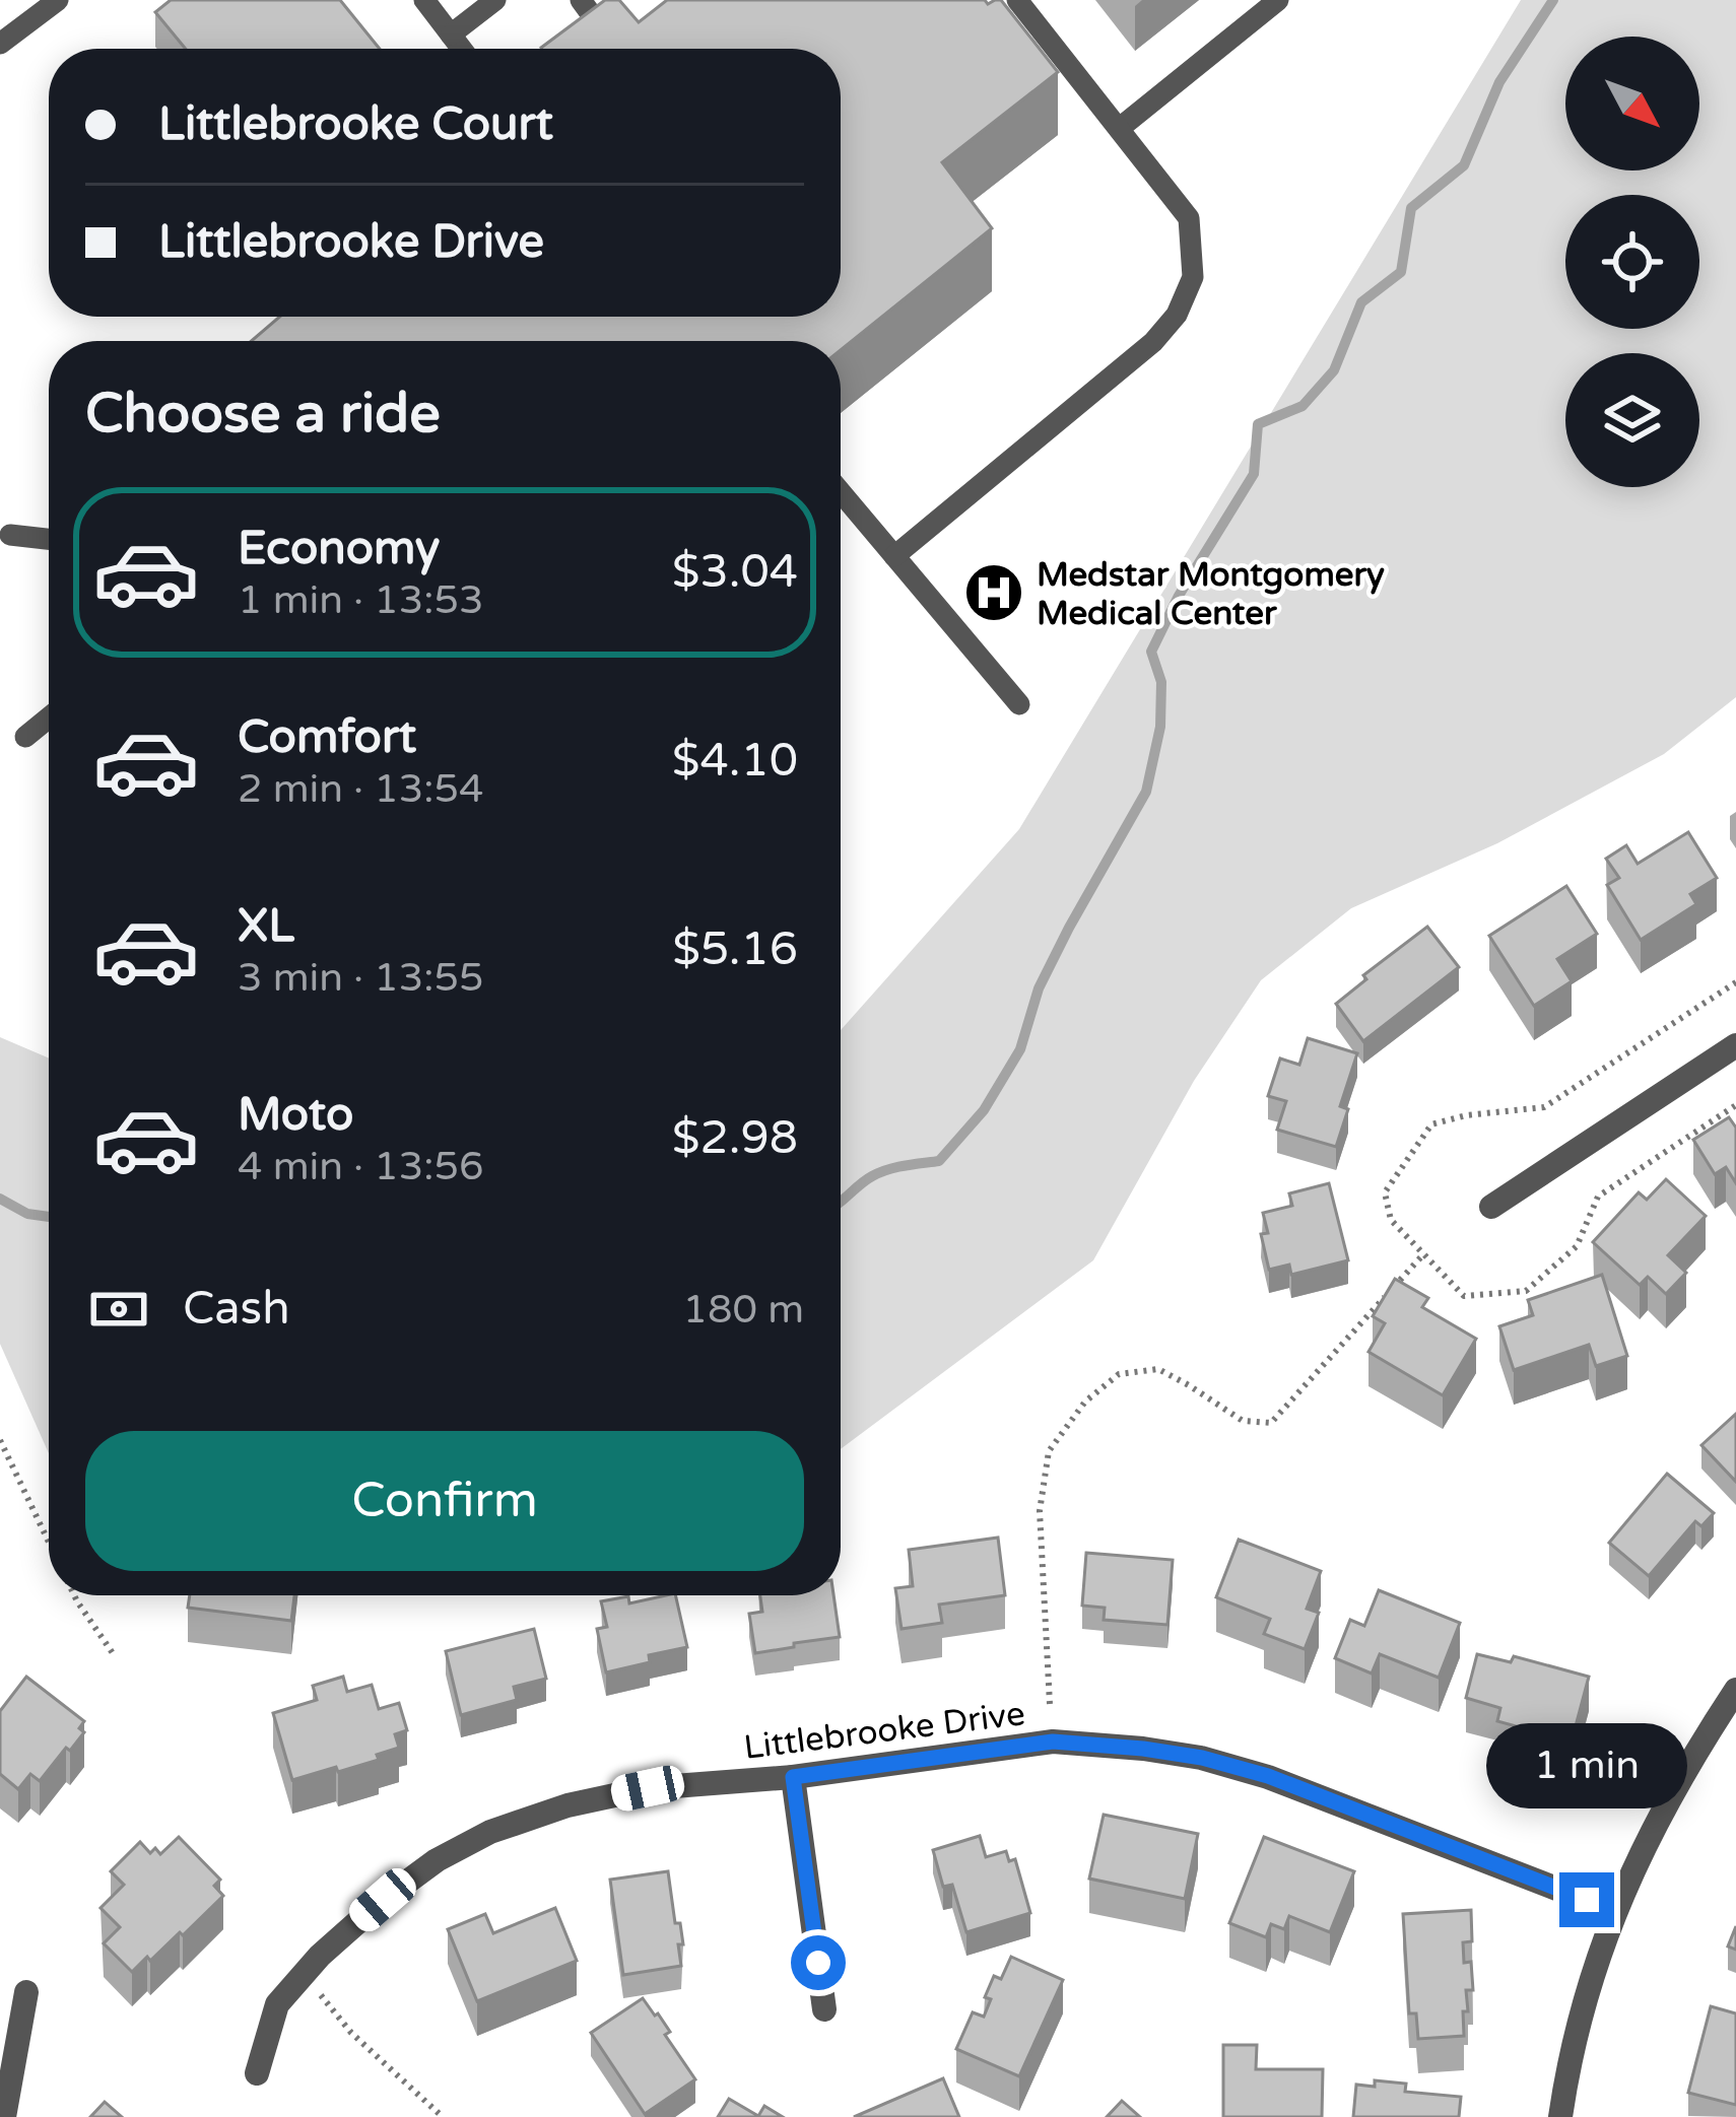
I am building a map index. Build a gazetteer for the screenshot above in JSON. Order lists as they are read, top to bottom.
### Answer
{
  "streets": {
    "street": ["Littlebrooke Drive"]
  },
  "places": {
    "hospital": ["Medstar Montgomery Medical Center"]
  },
  "north": "bottom right",
  "page": {
    "banner": ["Littlebrooke Court", "Littlebrooke Drive"],
    "heading": "Choose a ride",
    "list": [
      {
        "name": "Economy",
        "note": "1 min · 13:53",
        "value": "$3.04"
      },
      {
        "name": "Comfort",
        "note": "2 min · 13:54",
        "value": "$4.10"
      },
      {
        "name": "XL",
        "note": "3 min · 13:55",
        "value": "$5.16"
      },
      {
        "name": "Moto",
        "note": "4 min · 13:56",
        "value": "$2.98"
      }
    ],
    "pay": ["Cash", "180 m"],
    "buttons": "Confirm",
    "bubble": "1 min"
  }
}
